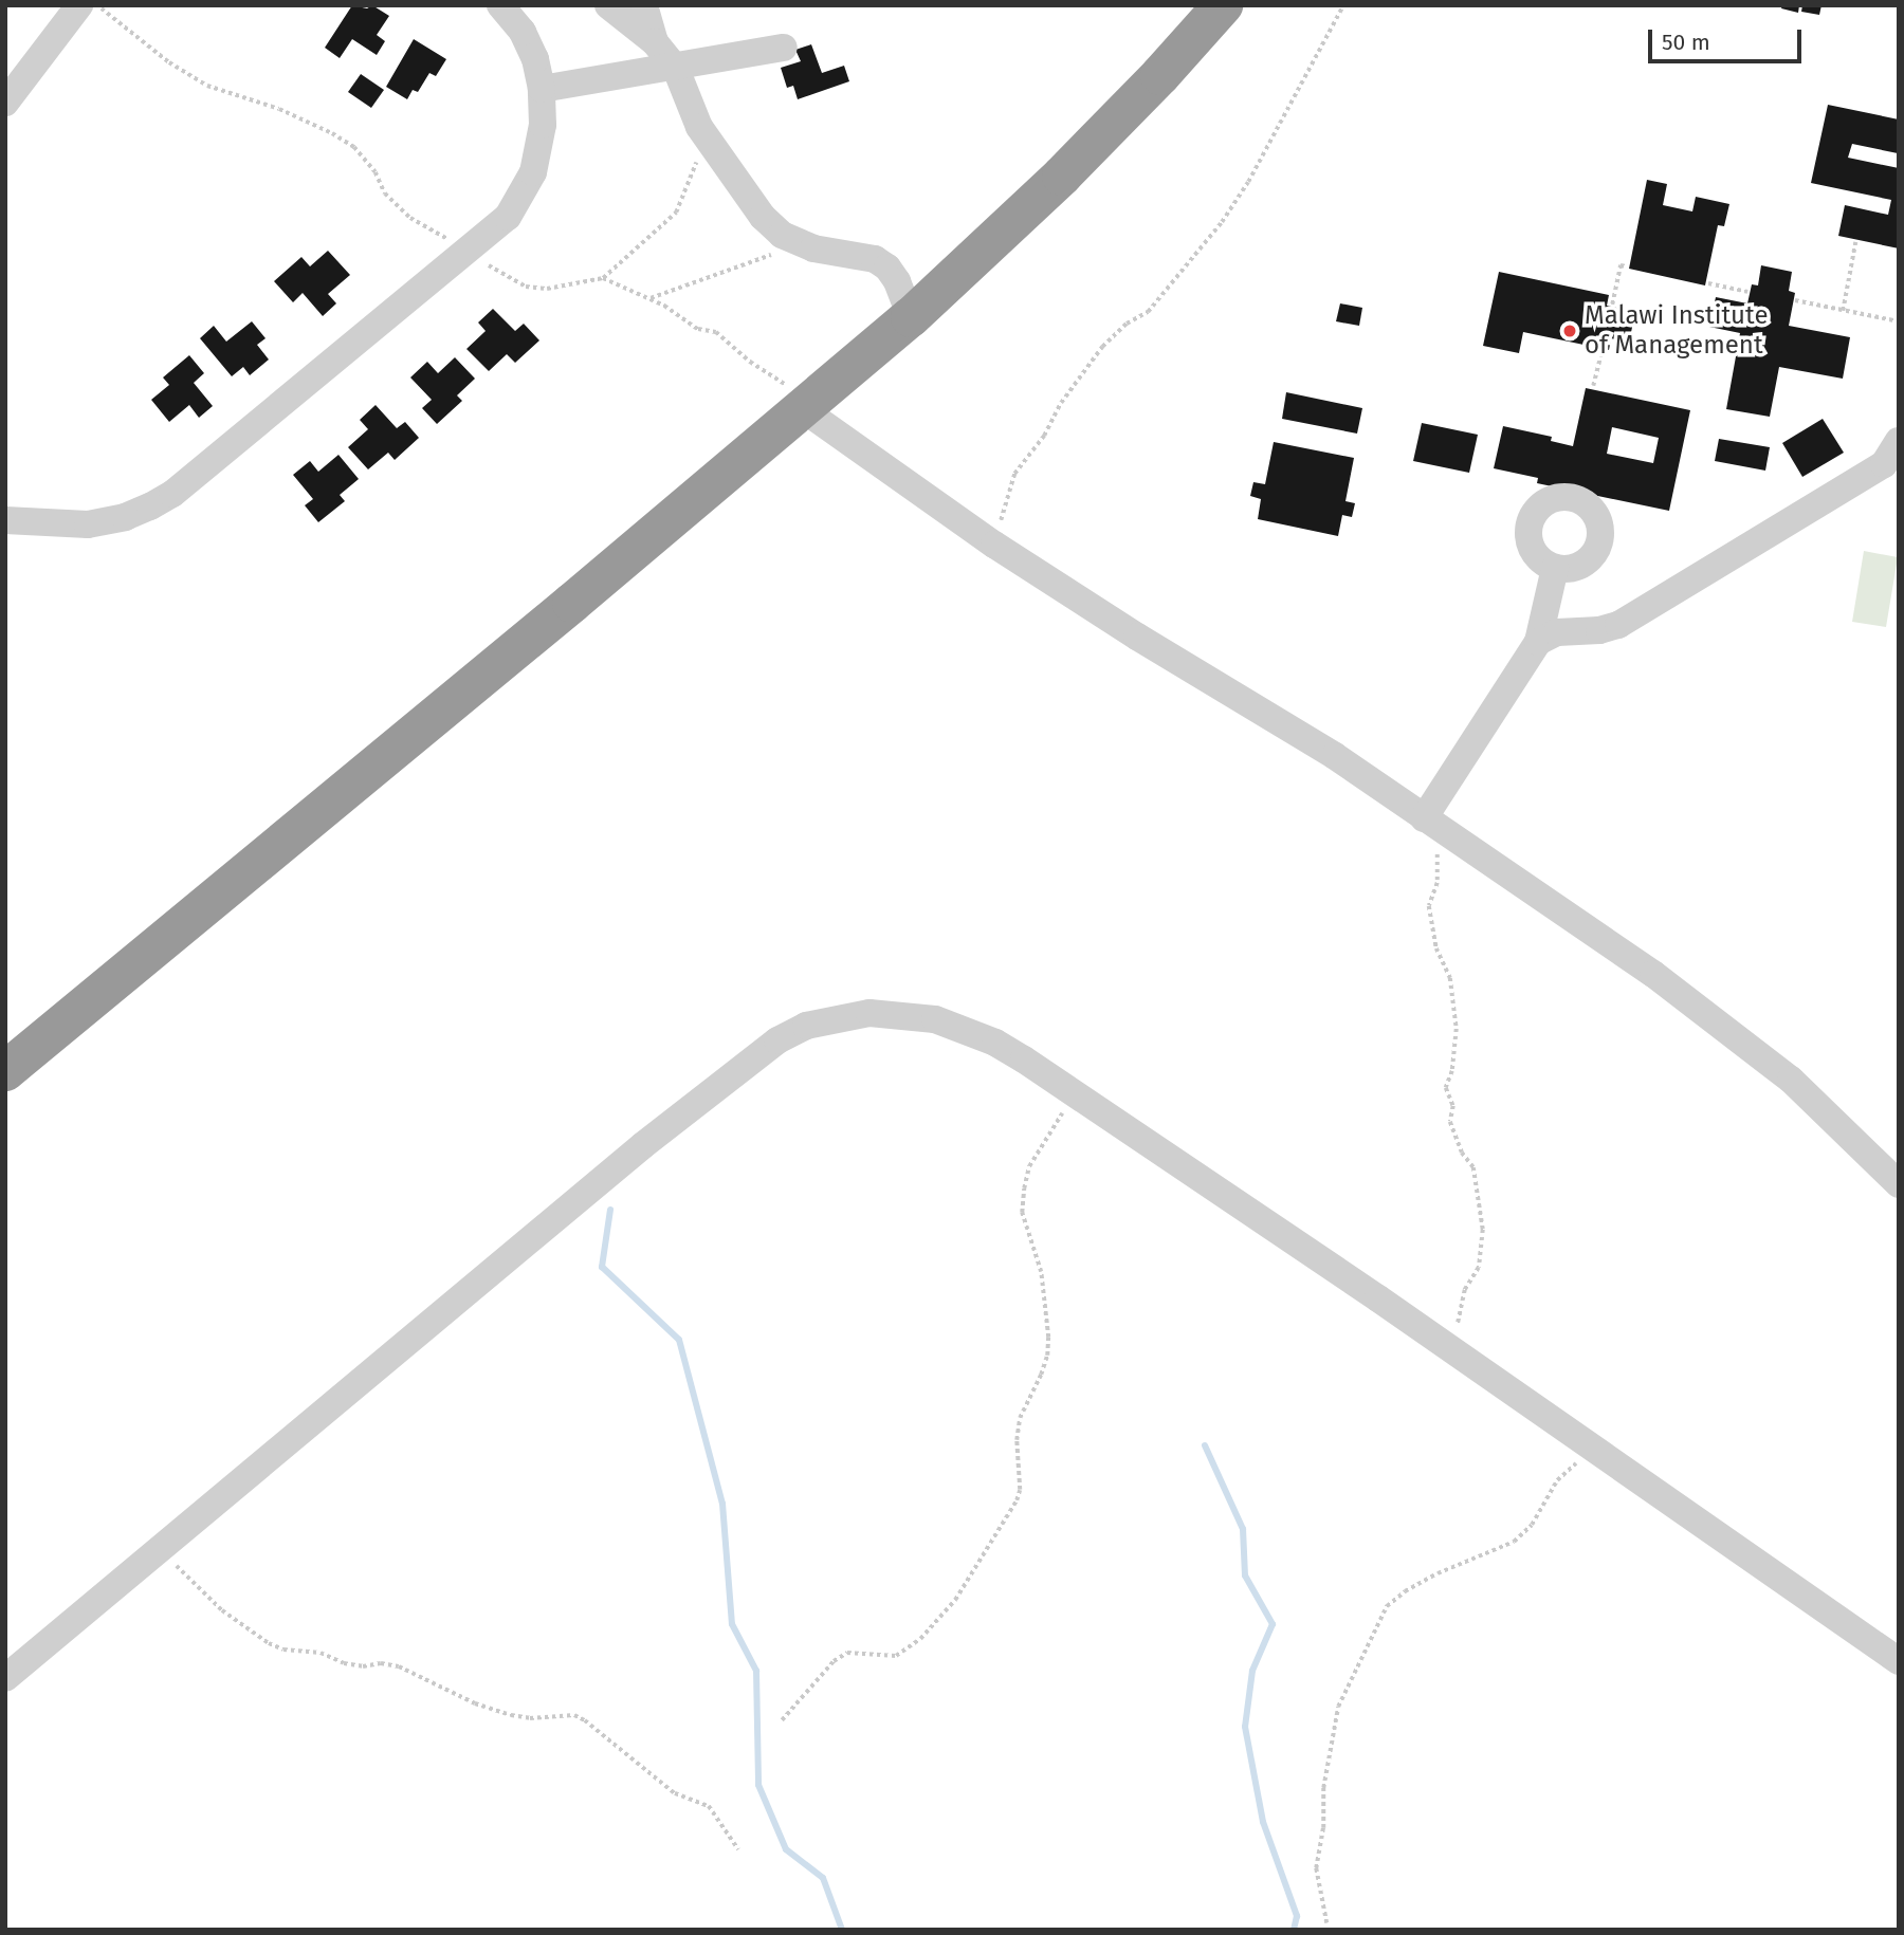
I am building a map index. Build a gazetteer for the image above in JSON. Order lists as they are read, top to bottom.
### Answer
{
  "places": ["Malawi Institute of Management"],
  "scale_bar": "50 m"
}
